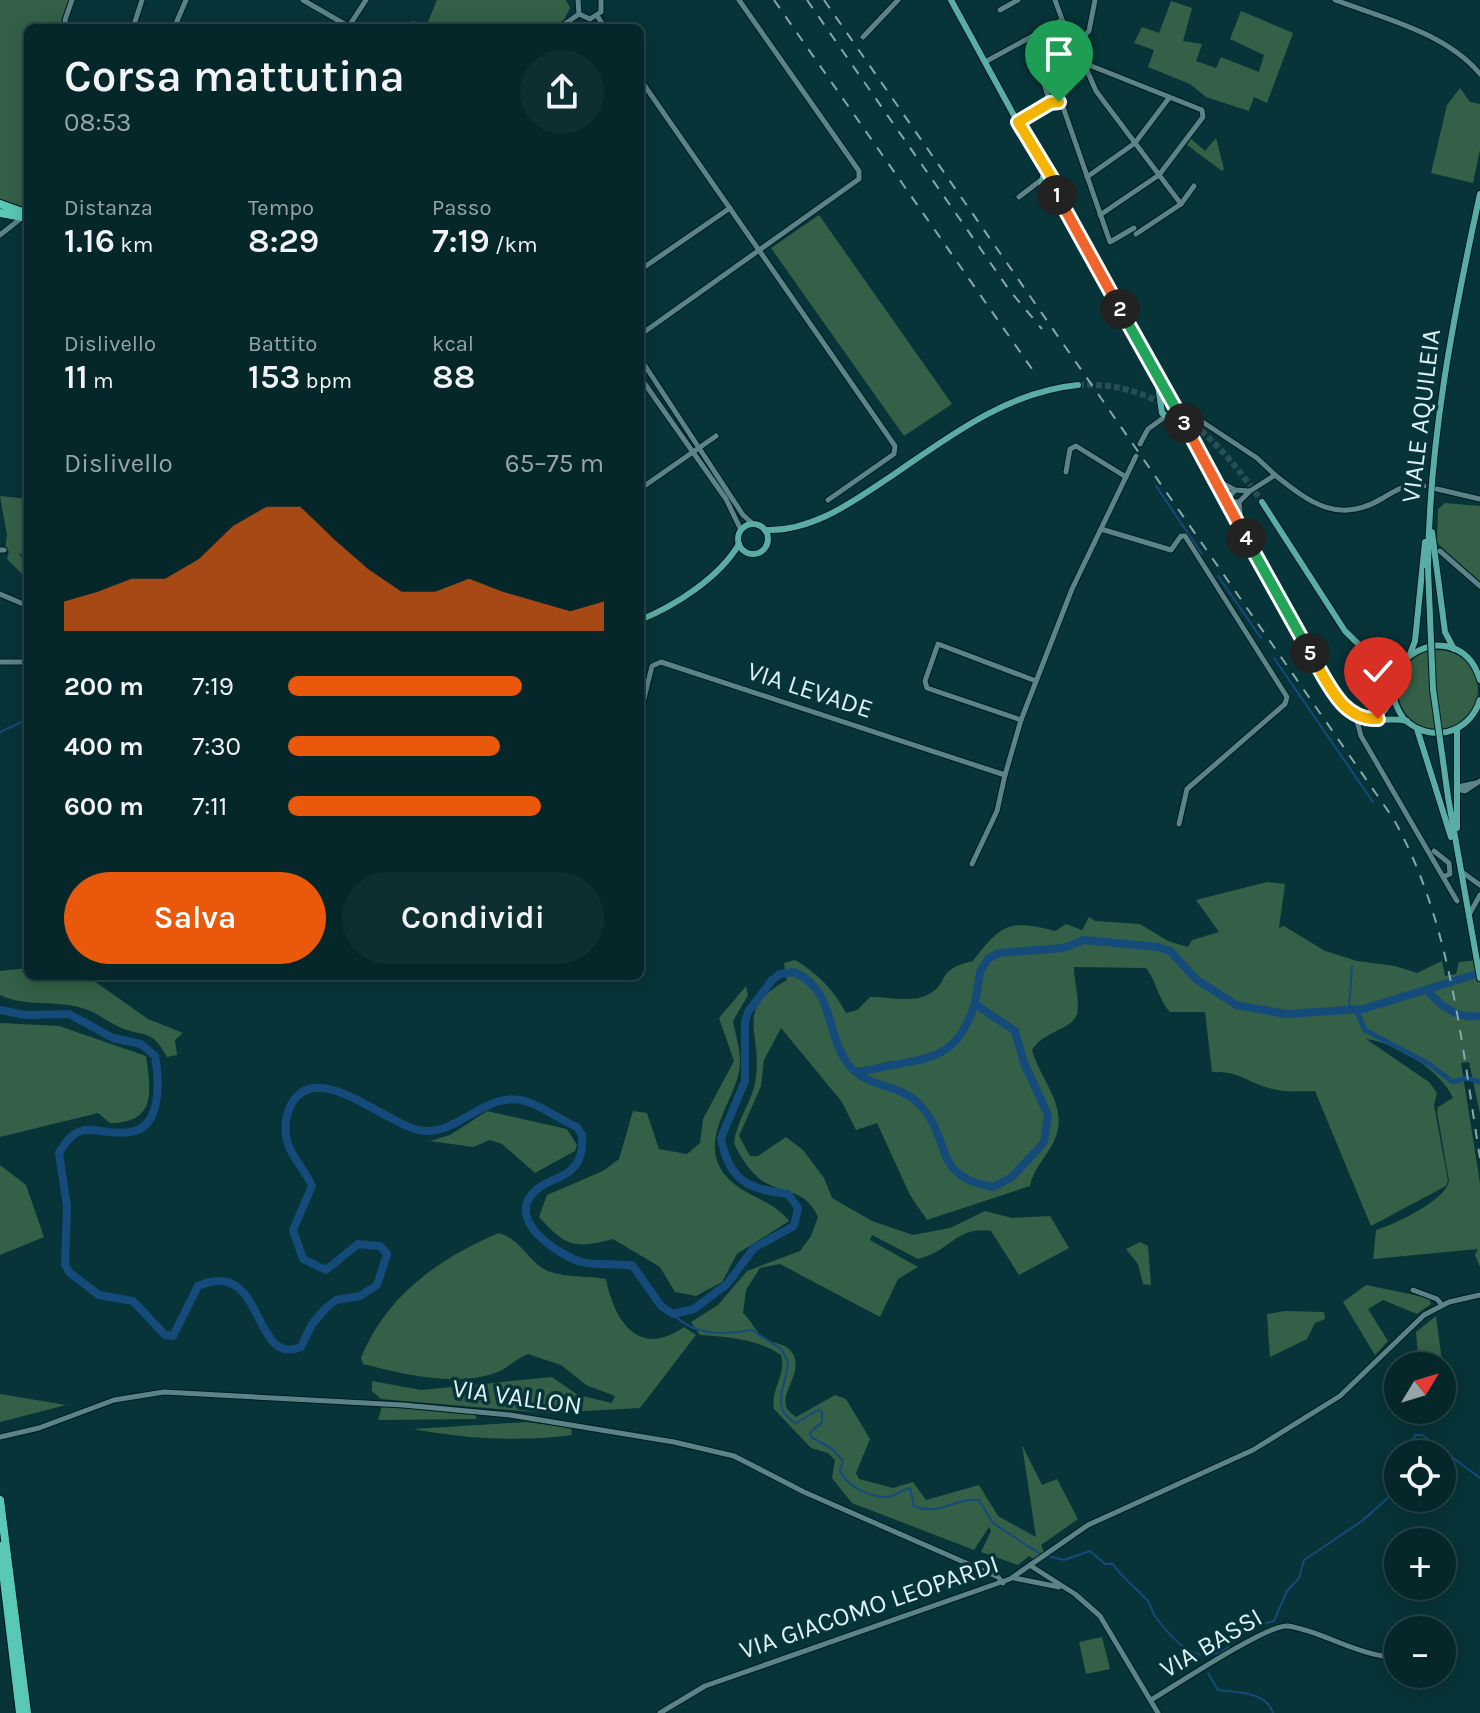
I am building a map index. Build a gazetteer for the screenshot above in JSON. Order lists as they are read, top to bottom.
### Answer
{
  "streets": {
    "main road": ["VIALE AQUILEIA"],
    "street": [
      "VIA LEVADE",
      "VIA VALLON",
      "VIA GIACOMO LEOPARDI",
      "VIA BASSI"
    ]
  },
  "crossings": [
    ["VIA VALLON", "VIA GIACOMO LEOPARDI"],
    ["VIA GIACOMO LEOPARDI", "VIA BASSI"]
  ],
  "north": "top right",
  "page": {
    "heading": ["Corsa mattutina", "08:53"],
    "stats": [
      ["Distanza", "1.16 km"],
      ["Tempo", "8:29"],
      ["Passo", "7:19 /km"],
      ["Dislivello", "11 m"],
      ["Battito", "153 bpm"],
      ["kcal", "88"]
    ],
    "pins": [
      "1",
      "2",
      "3",
      "4",
      "5"
    ],
    "chart": ["Dislivello", "65–75 m"],
    "list": [
      {
        "name": "200 m",
        "note": "7:19"
      },
      {
        "name": "400 m",
        "note": "7:30"
      },
      {
        "name": "600 m",
        "note": "7:11"
      }
    ],
    "buttons": ["Salva", "Condividi"],
    "map_buttons": ["+", "−"]
  }
}
